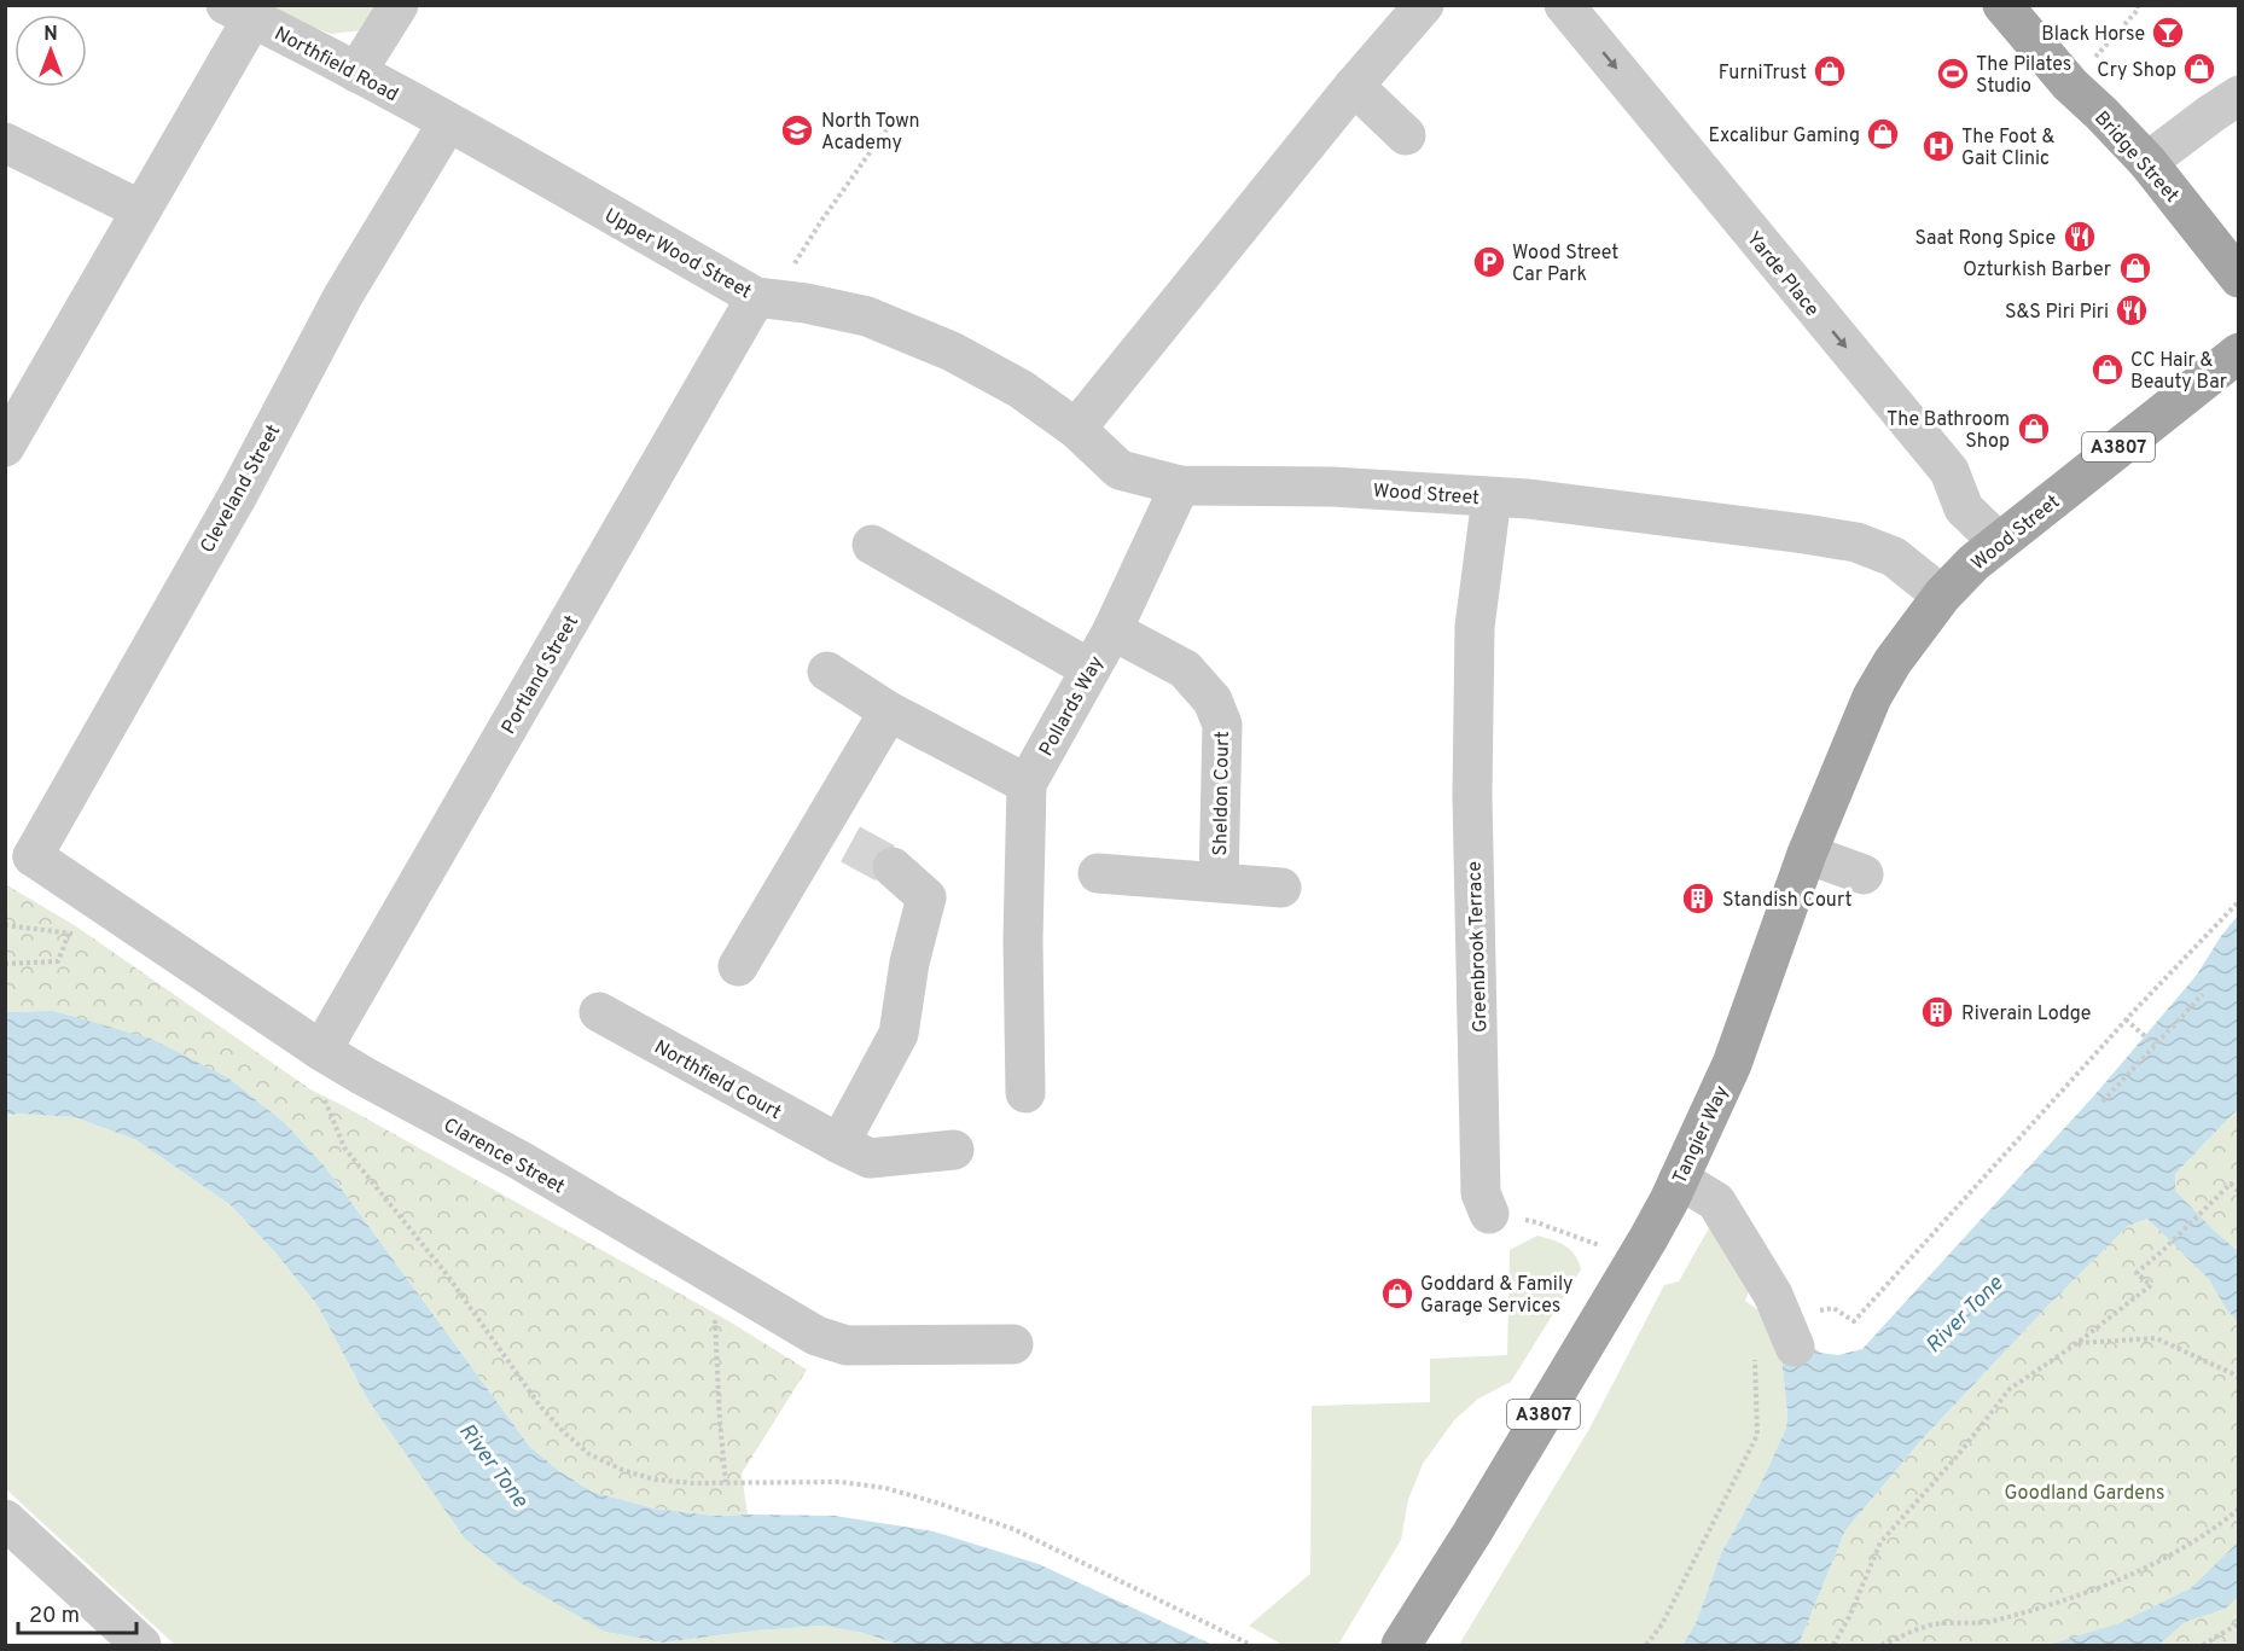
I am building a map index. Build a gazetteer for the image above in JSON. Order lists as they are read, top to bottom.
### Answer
{
  "streets": {
    "main road": [
      "Bridge Street",
      "A3807",
      "Wood Street",
      "Tangier Way"
    ],
    "street": [
      "Northfield Road",
      "Upper Wood Street",
      "Yarde Place",
      "Cleveland Street",
      "Portland Street",
      "Pollards Way",
      "Sheldon Court",
      "Greenbrook Terrace",
      "Northfield Court",
      "Clarence Street"
    ]
  },
  "crossings": [
    ["Northfield Road", "Upper Wood Street"],
    ["Northfield Road", "Cleveland Street"],
    ["Upper Wood Street", "Cleveland Street"],
    ["Upper Wood Street", "Wood Street"],
    ["Upper Wood Street", "Portland Street"],
    ["Yarde Place", "Wood Street"],
    ["Cleveland Street", "Clarence Street"],
    ["Wood Street", "Pollards Way"],
    ["Wood Street", "Greenbrook Terrace"],
    ["Wood Street", "Tangier Way"],
    ["Portland Street", "Clarence Street"],
    ["Pollards Way", "Sheldon Court"]
  ],
  "one_way": ["Yarde Place"],
  "water": ["River Tone"],
  "parks": ["Goodland Gardens"],
  "places": {
    "bar": ["Black Horse"],
    "shop": [
      "Cry Shop",
      "FurniTrust",
      "Excalibur Gaming",
      "Ozturkish Barber",
      "CC Hair & Beauty Bar",
      "The Bathroom Shop",
      "Goddard & Family Garage Services"
    ],
    "sports": ["The Pilates Studio"],
    "school or university": ["North Town Academy"],
    "hospital": ["The Foot & Gait Clinic"],
    "restaurant": ["Saat Rong Spice", "S&S Piri Piri"],
    "parking": ["Wood Street Car Park"],
    "building": ["Standish Court", "Riverain Lodge"]
  },
  "scale_bar": "20 m",
  "north": "top"
}
